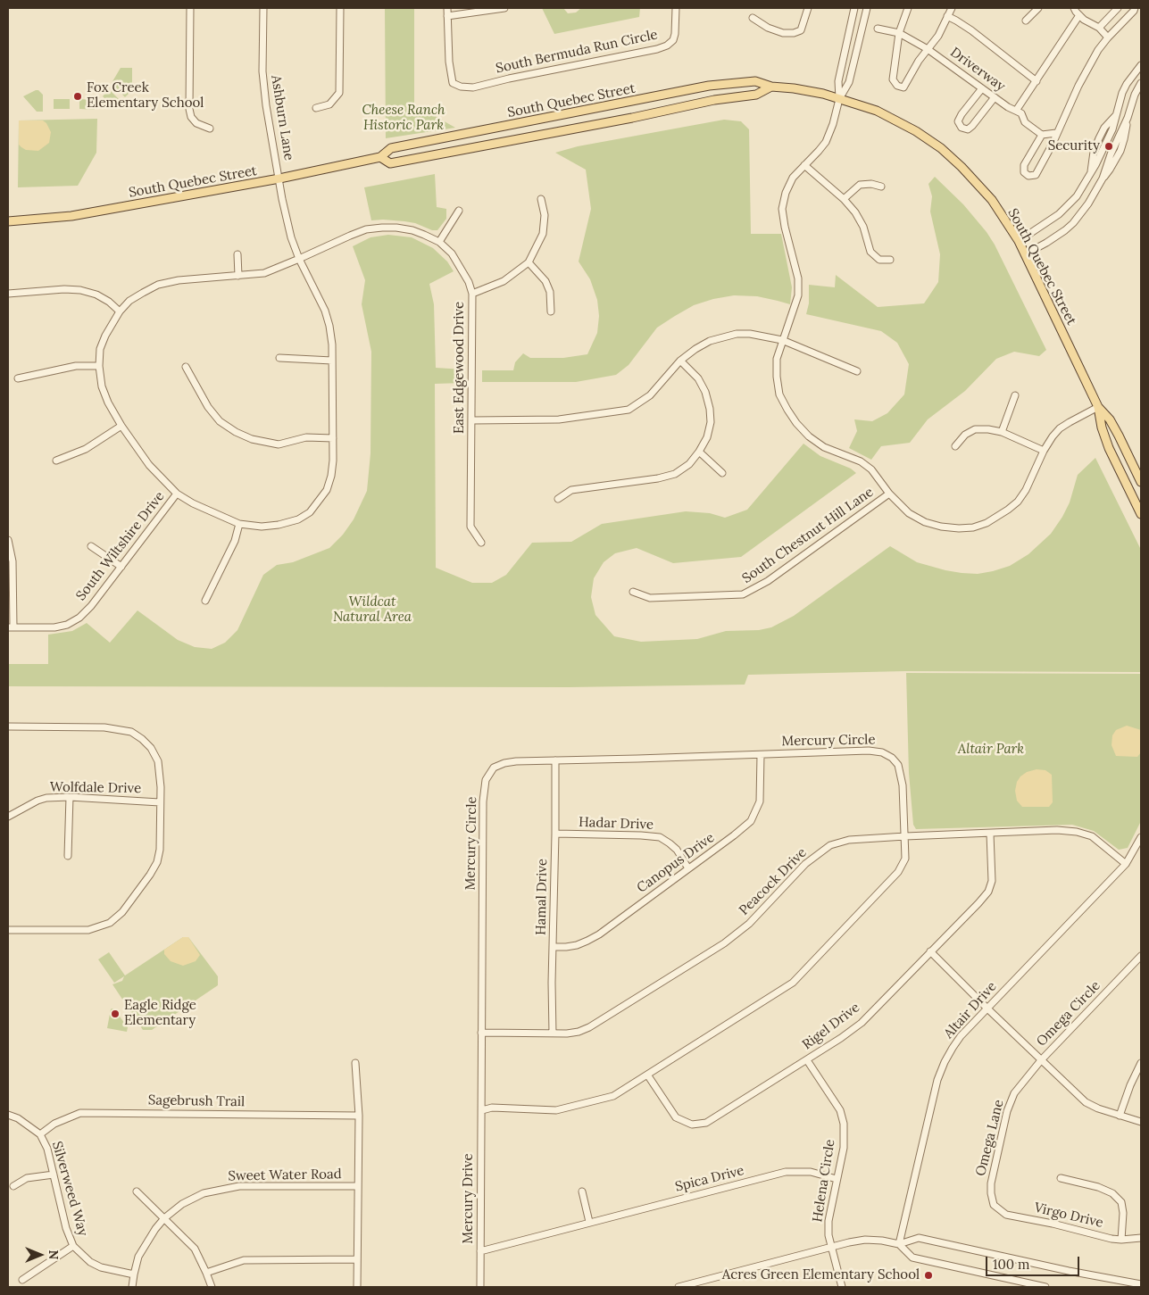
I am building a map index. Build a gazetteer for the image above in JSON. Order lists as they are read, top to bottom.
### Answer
{
  "streets": {
    "main road": ["South Quebec Street"],
    "street": [
      "South Bermuda Run Circle",
      "Driverway",
      "Ashburn Lane",
      "East Edgewood Drive",
      "South Chestnut Hill Lane",
      "South Wiltshire Drive",
      "Mercury Circle",
      "Wolfdale Drive",
      "Hadar Drive",
      "Canopus Drive",
      "Peacock Drive",
      "Hamal Drive",
      "Altair Drive",
      "Omega Circle",
      "Rigel Drive",
      "Sagebrush Trail",
      "Omega Lane",
      "Sweet Water Road",
      "Spica Drive",
      "Helena Circle",
      "Silverweed Way",
      "Mercury Drive",
      "Virgo Drive"
    ]
  },
  "crossings": [
    ["South Quebec Street", "Ashburn Lane"],
    ["Ashburn Lane", "East Edgewood Drive"],
    ["East Edgewood Drive", "South Wiltshire Drive"],
    ["Mercury Circle", "Canopus Drive"],
    ["Mercury Circle", "Peacock Drive"],
    ["Mercury Circle", "Hamal Drive"],
    ["Mercury Circle", "Rigel Drive"],
    ["Mercury Circle", "Mercury Drive"],
    ["Hadar Drive", "Canopus Drive"],
    ["Hadar Drive", "Hamal Drive"],
    ["Canopus Drive", "Hamal Drive"],
    ["Peacock Drive", "Hamal Drive"],
    ["Peacock Drive", "Altair Drive"],
    ["Peacock Drive", "Rigel Drive"],
    ["Omega Circle", "Omega Lane"],
    ["Rigel Drive", "Helena Circle"],
    ["Sagebrush Trail", "Silverweed Way"],
    ["Omega Lane", "Virgo Drive"],
    ["Sweet Water Road", "Silverweed Way"],
    ["Spica Drive", "Helena Circle"],
    ["Spica Drive", "Mercury Drive"]
  ],
  "parks": ["Cheese Ranch Historic Park", "Wildcat Natural Area", "Altair Park"],
  "places": [
    "Fox Creek Elementary School",
    "Security",
    "Eagle Ridge Elementary",
    "Acres Green Elementary School"
  ],
  "scale_bar": "100 m",
  "north": "right"
}
